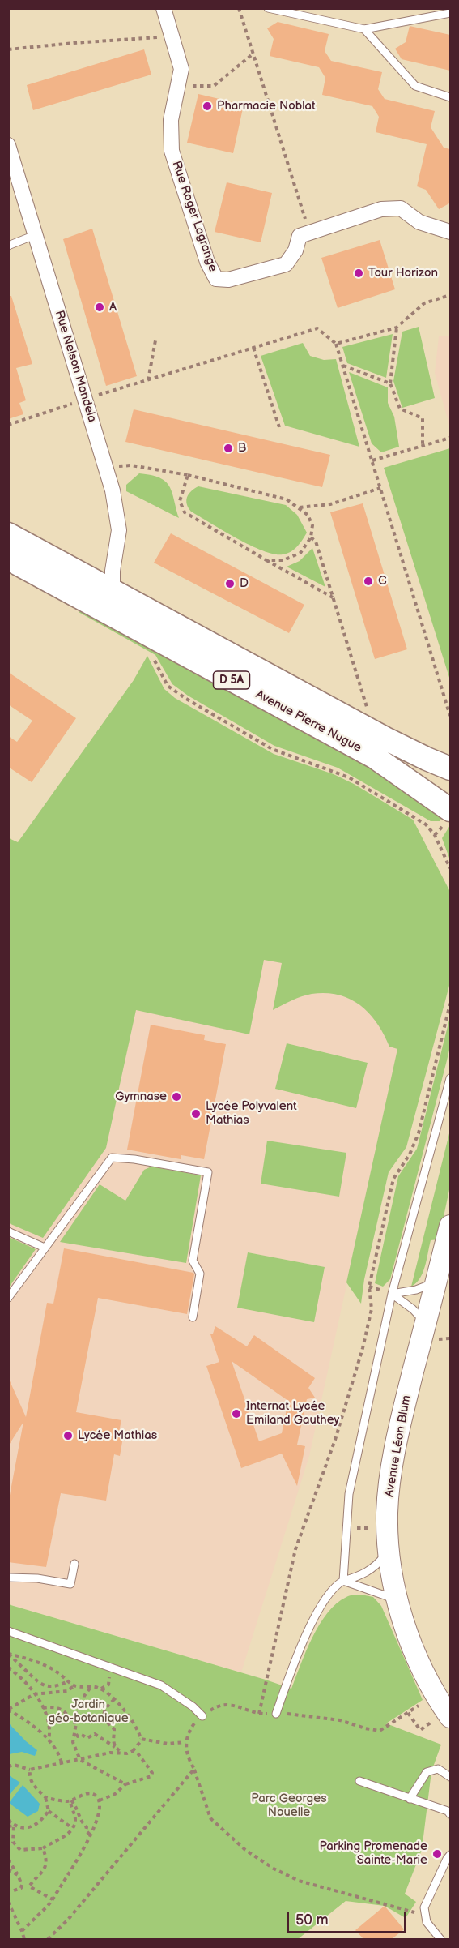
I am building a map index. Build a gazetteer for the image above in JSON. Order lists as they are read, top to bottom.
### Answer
{
  "streets": {
    "main road": ["D 5A", "Avenue Pierre Nugue", "Avenue Léon Blum"],
    "street": ["Rue Roger Lagrange", "Rue Nelson Mandela"]
  },
  "crossings": [
    ["Rue Nelson Mandela", "Avenue Pierre Nugue"]
  ],
  "parks": ["Jardin géo-botanique", "Parc Georges Nouelle"],
  "places": [
    "Pharmacie Noblat",
    "Tour Horizon",
    "A",
    "B",
    "C",
    "D",
    "Gymnase",
    "Lycée Polyvalent Mathias",
    "Internat Lycée Emiland Gauthey",
    "Lycée Mathias",
    "Parking Promenade Sainte-Marie"
  ],
  "scale_bar": "50 m"
}
